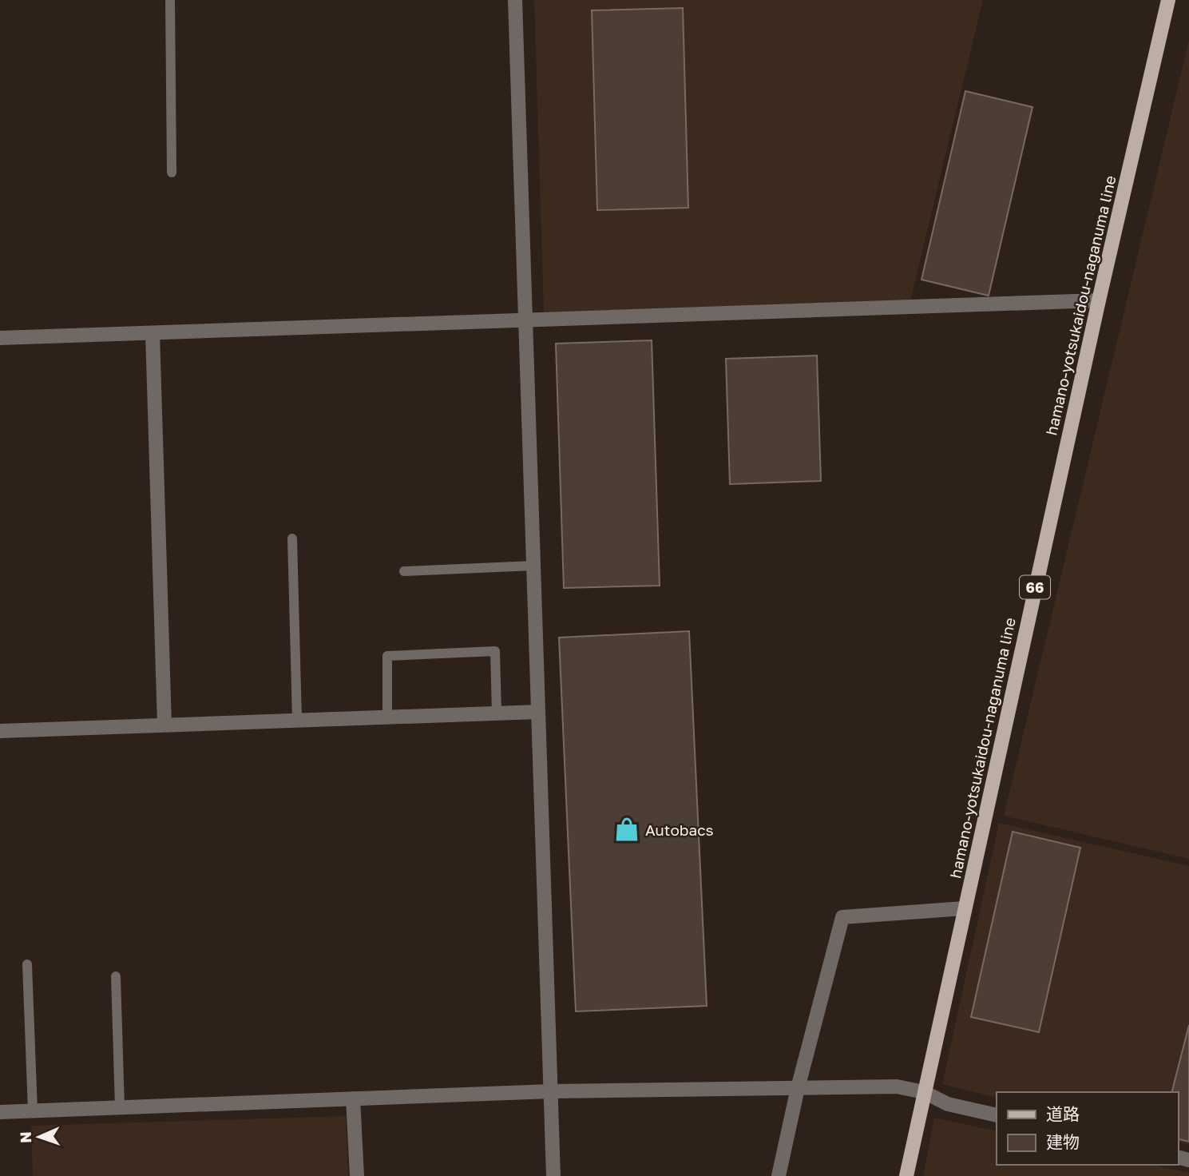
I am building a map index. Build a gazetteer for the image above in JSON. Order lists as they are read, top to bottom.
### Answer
{
  "streets": {
    "main road": ["hamano-yotsukaidou-naganuma line", "66"]
  },
  "places": {
    "shop": ["Autobacs"]
  },
  "legend": ["道路", "建物"],
  "north": "left"
}
